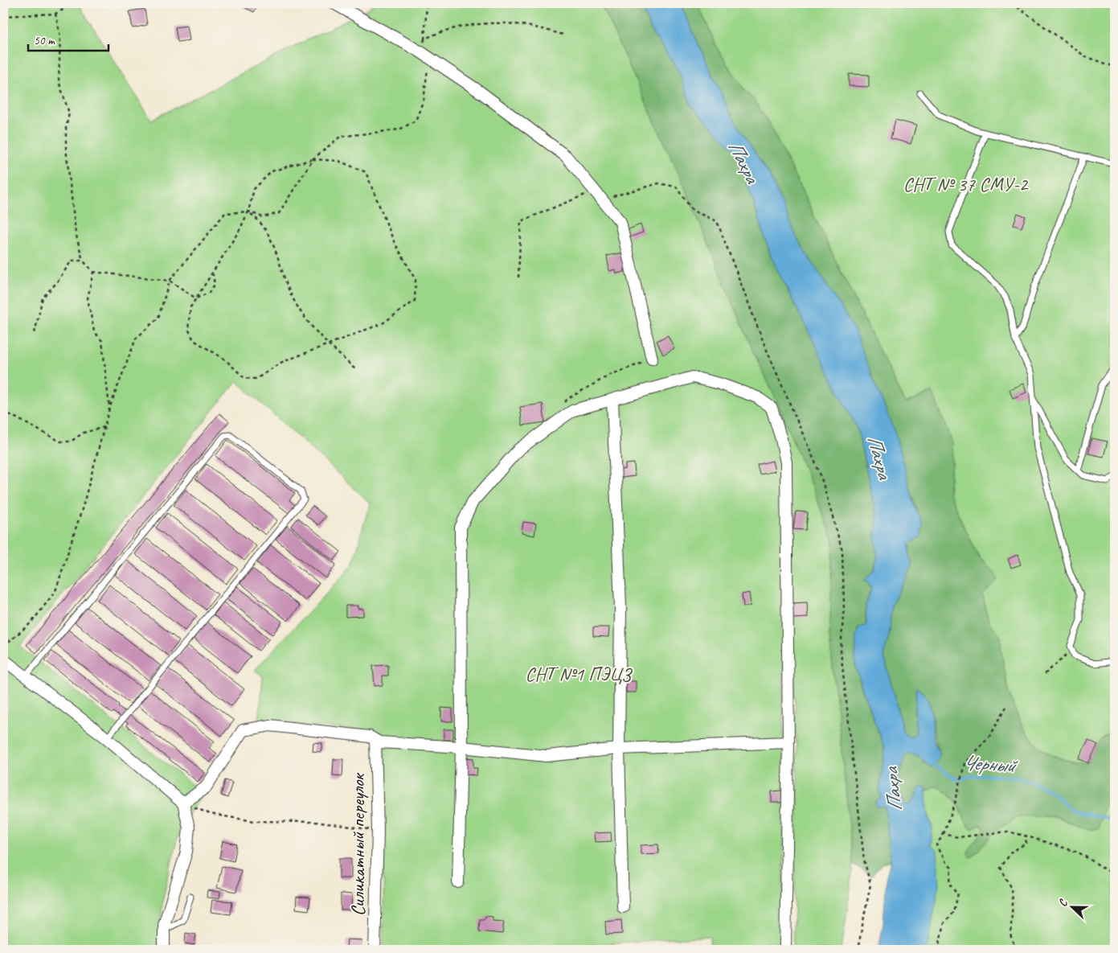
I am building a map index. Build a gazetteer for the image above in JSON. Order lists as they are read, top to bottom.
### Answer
{
  "streets": {
    "street": ["Силикатный переулок"]
  },
  "water": ["Пахра", "Черный"],
  "parks": ["СНТ № 37 СМУ-2", "СНТ №1 ПЭЦЗ"],
  "scale_bar": "50 m",
  "north": "left"
}
